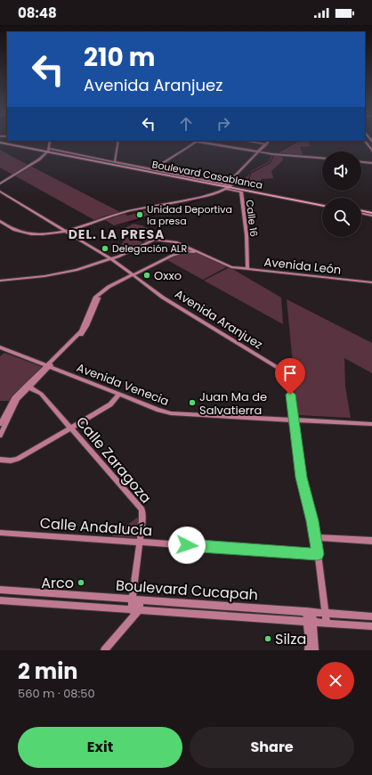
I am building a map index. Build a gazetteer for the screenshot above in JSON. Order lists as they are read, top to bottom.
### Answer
{
  "streets": {
    "main road": ["Boulevard Casablanca"],
    "street": [
      "Calle 16",
      "Avenida León",
      "Avenida Aranjuez",
      "Avenida Venecia",
      "Calle Zaragoza",
      "Calle Andalucía",
      "Boulevard Cucapah"
    ]
  },
  "crossings": [
    ["Calle 16", "Avenida León"],
    ["Avenida León", "Avenida Aranjuez"],
    ["Avenida Aranjuez", "Avenida Venecia"],
    ["Avenida Aranjuez", "Calle Andalucía"],
    ["Avenida Aranjuez", "Boulevard Cucapah"],
    ["Calle Zaragoza", "Calle Andalucía"],
    ["Calle Zaragoza", "Boulevard Cucapah"]
  ],
  "districts": ["DEL. LA PRESA"],
  "places": [
    "Unidad Deportiva la presa",
    "Delegación ALR",
    "Oxxo",
    "Juan Ma de Salvatierra",
    "Arco",
    "Silza"
  ],
  "page": {
    "status": "08:48",
    "turn": ["210 m", "Avenida Aranjuez"],
    "heading": ["2 min", "560 m · 08:50"],
    "buttons": ["Exit", "Share"]
  }
}
